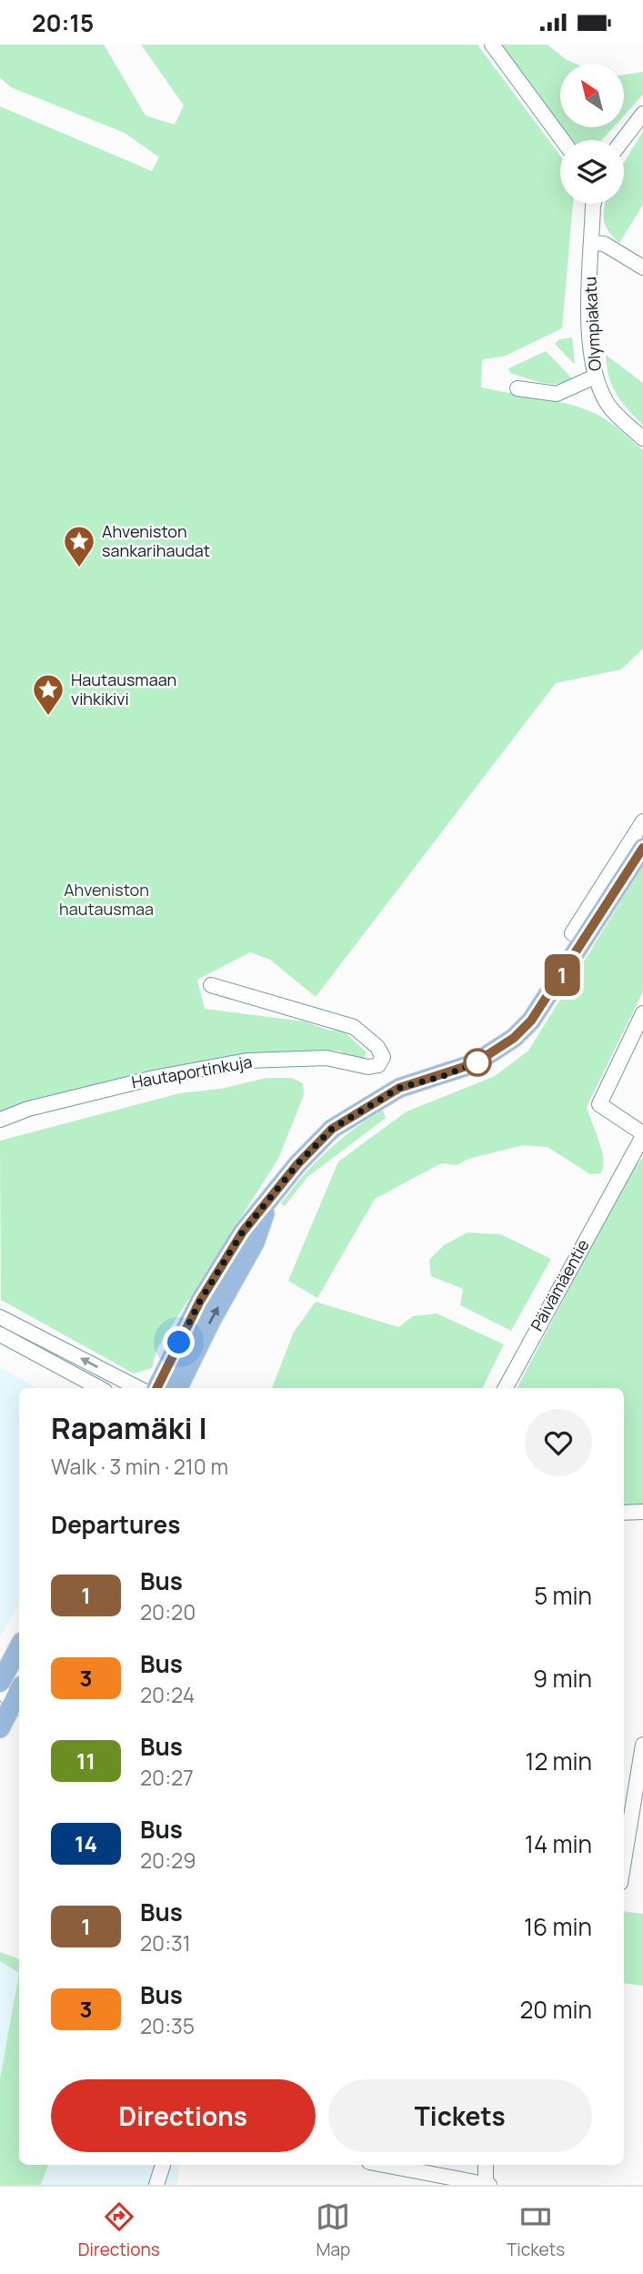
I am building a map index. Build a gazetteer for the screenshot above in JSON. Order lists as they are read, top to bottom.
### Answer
{
  "streets": {
    "street": ["Olympiakatu", "Hautaportinkuja", "Päivämäentie"]
  },
  "parks": ["Ahveniston hautausmaa"],
  "places": {
    "place": ["Ahveniston sankarihaudat", "Hautausmaan vihkikivi"]
  },
  "lines": ["bus line 1"],
  "north": "top left",
  "page": {
    "status": "20:15",
    "on_map": "1",
    "heading": [
      ["Rapamäki I", "Walk · 3 min · 210 m"],
      "Departures"
    ],
    "list": [
      {
        "mark": "1",
        "name": "Bus",
        "note": "20:20",
        "value": "5 min"
      },
      {
        "mark": "3",
        "name": "Bus",
        "note": "20:24",
        "value": "9 min"
      },
      {
        "mark": "11",
        "name": "Bus",
        "note": "20:27",
        "value": "12 min"
      },
      {
        "mark": "14",
        "name": "Bus",
        "note": "20:29",
        "value": "14 min"
      },
      {
        "mark": "1",
        "name": "Bus",
        "note": "20:31",
        "value": "16 min"
      },
      {
        "mark": "3",
        "name": "Bus",
        "note": "20:35",
        "value": "20 min"
      }
    ],
    "buttons": ["Directions", "Tickets"],
    "tabs": ["Directions", "Map", "Tickets"]
  }
}
